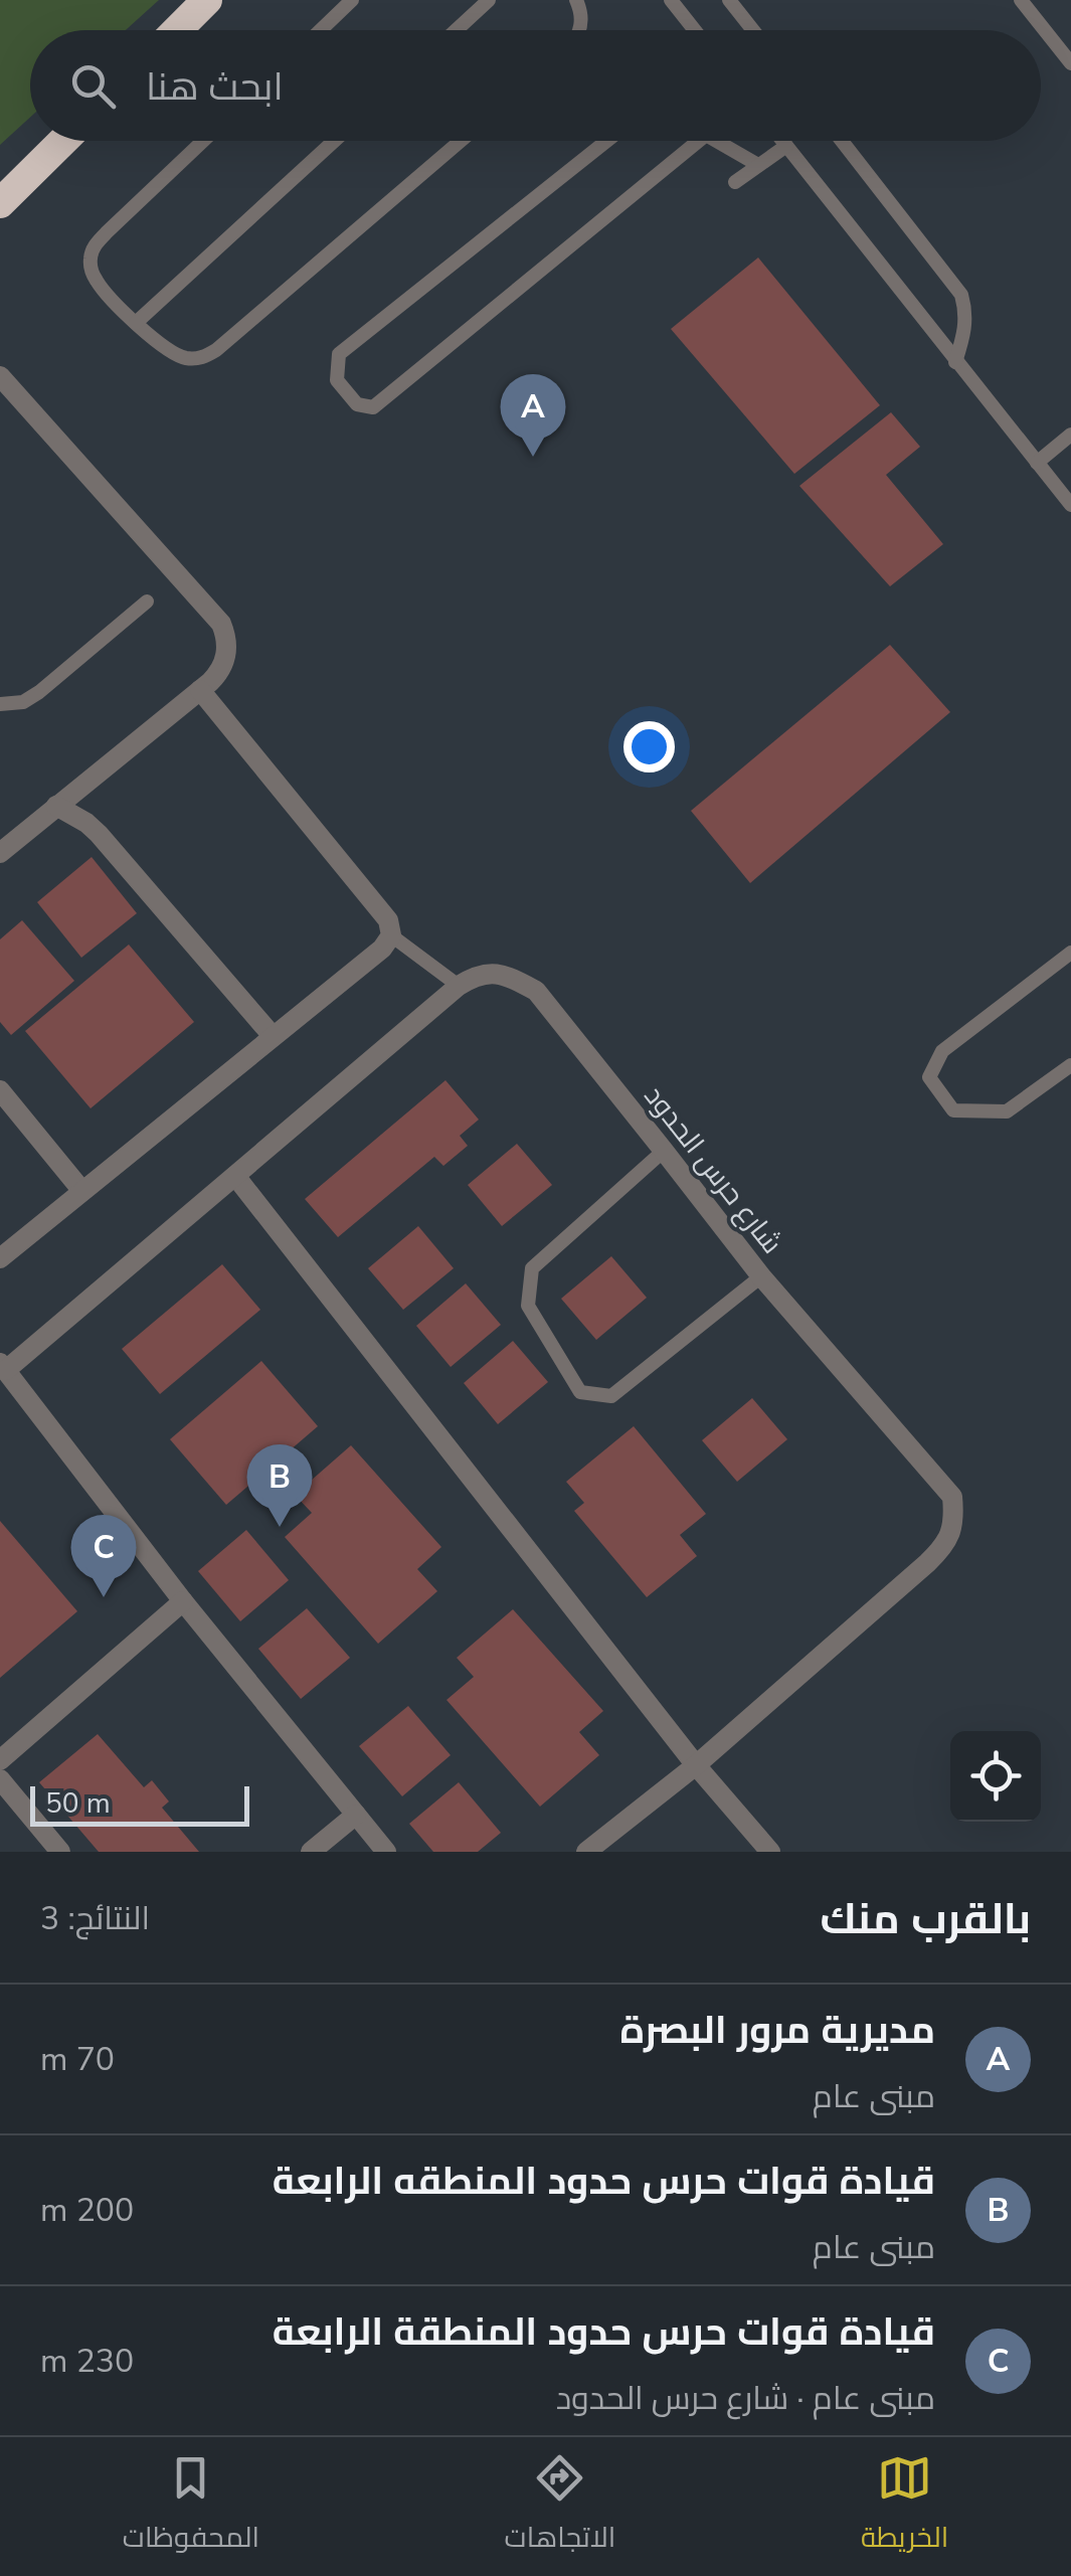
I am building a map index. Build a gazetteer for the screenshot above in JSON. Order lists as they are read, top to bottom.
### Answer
{
  "streets": {
    "street": ["شارع حرس الحدود"]
  },
  "scale_bar": "50 m",
  "page": {
    "search": "ابحث هنا",
    "pins": ["A", "B", "C"],
    "scale": "50 m",
    "heading": ["بالقرب منك", "النتائج: 3"],
    "list": [
      {
        "mark": "A",
        "name": "مديرية مرور البصرة",
        "note": "مبنى عام",
        "value": "70 m"
      },
      {
        "mark": "B",
        "name": "قيادة قوات حرس حدود المنطقه الرابعة",
        "note": "مبنى عام",
        "value": "200 m"
      },
      {
        "mark": "C",
        "name": "قيادة قوات حرس حدود المنطقة الرابعة",
        "note": "مبنى عام · شارع حرس الحدود",
        "value": "230 m"
      }
    ],
    "nav": ["الخريطة", "الاتجاهات", "المحفوظات"]
  }
}
